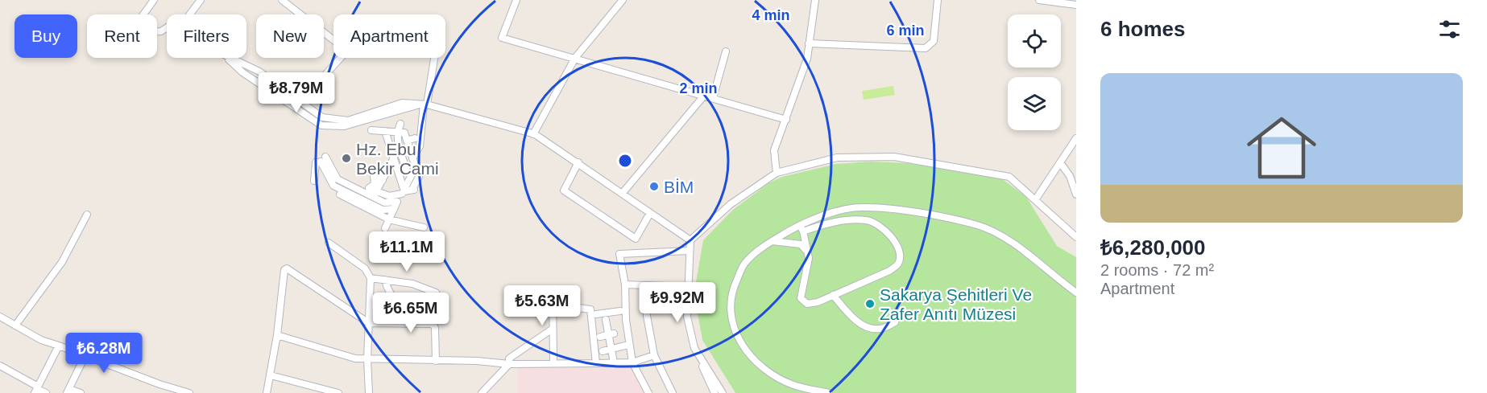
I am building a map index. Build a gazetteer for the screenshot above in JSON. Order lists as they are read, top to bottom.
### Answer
{
  "places": ["Hz. Ebu Bekir Cami", "BİM", "Sakarya Şehitleri Ve Zafer Anıtı Müzesi"],
  "page": {
    "heading": "6 homes",
    "chip": [
      "Buy",
      "Rent",
      "Filters",
      "New",
      "Apartment"
    ],
    "list": [
      {
        "name": "₺6,280,000",
        "note": "2 rooms · 72 m² · Apartment"
      }
    ],
    "price": [
      "₺8.79M",
      "₺11.1M",
      "₺9.92M",
      "₺5.63M",
      "₺6.65M",
      "₺6.28M"
    ]
  },
  "rings": ["4 min", "6 min", "2 min"]
}
